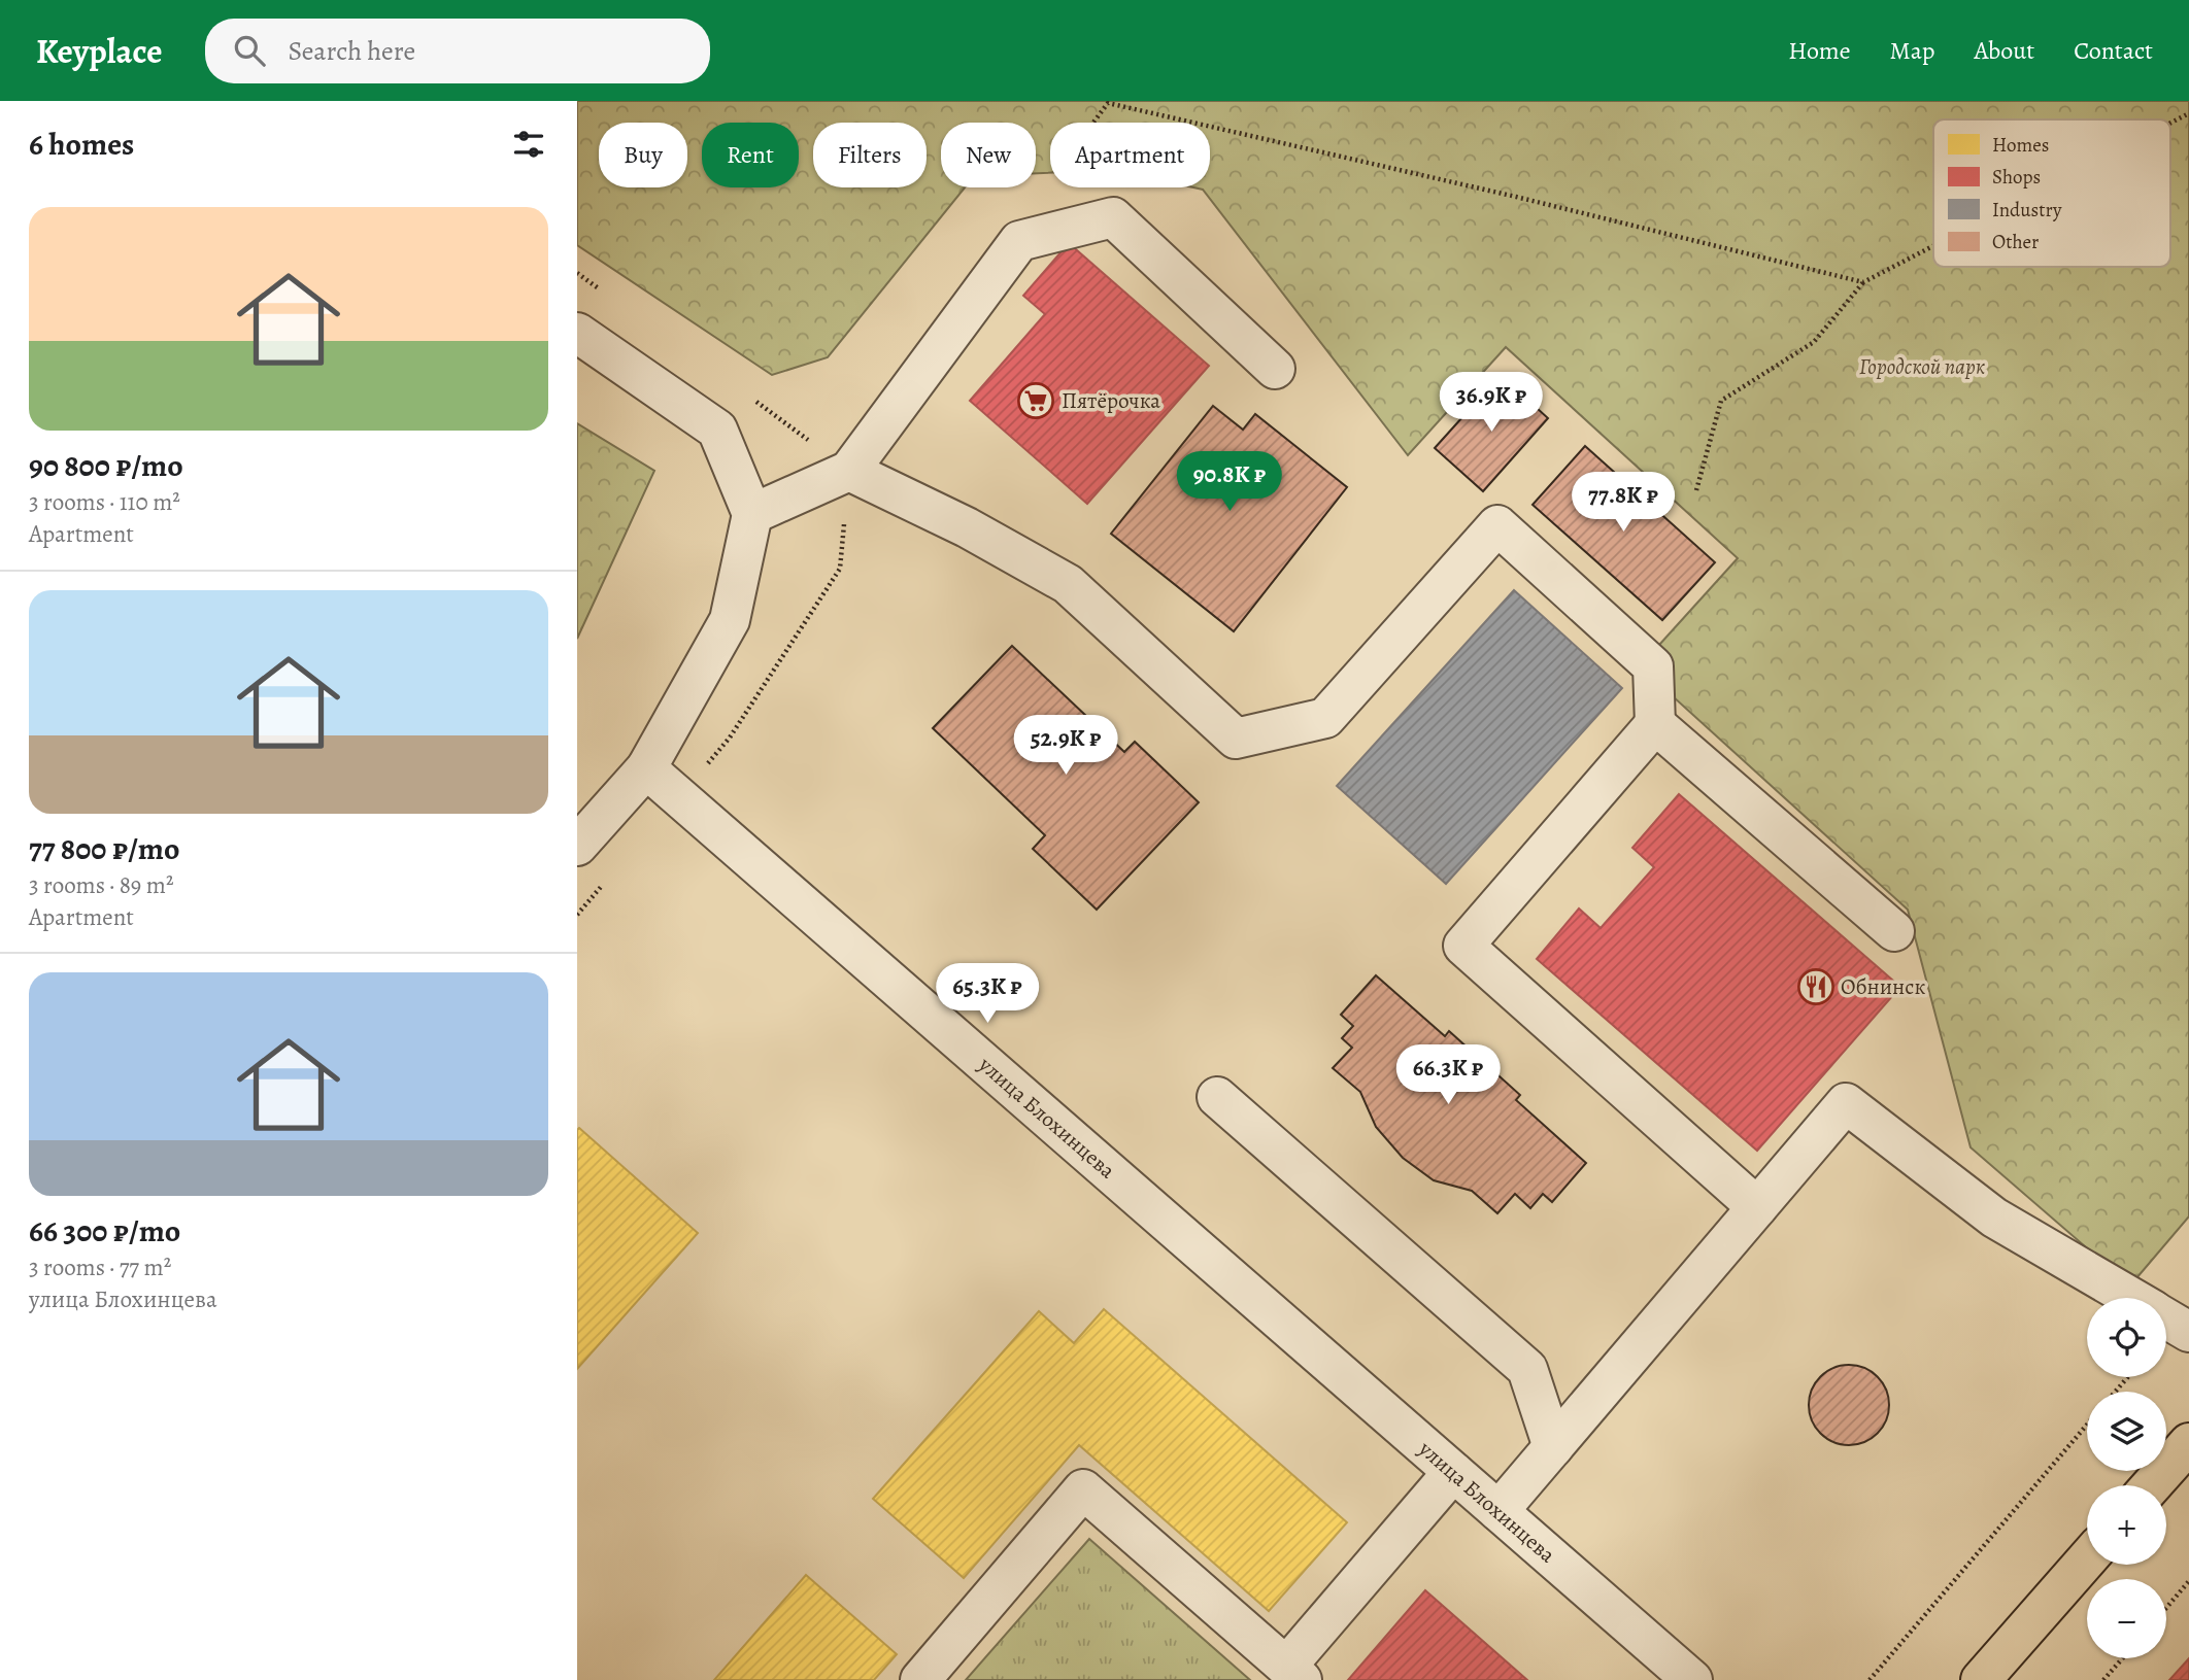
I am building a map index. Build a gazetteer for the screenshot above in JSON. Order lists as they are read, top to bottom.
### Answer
{
  "streets": {
    "street": ["улица Блохинцева"]
  },
  "parks": ["Городской парк"],
  "places": {
    "supermarket": ["Пятёрочка"],
    "restaurant": ["Обнинск"]
  },
  "legend": [
    "Homes",
    "Shops",
    "Industry",
    "Other"
  ],
  "page": {
    "header": "Keyplace",
    "search": "Search here",
    "nav": [
      "Home",
      "Map",
      "About",
      "Contact"
    ],
    "heading": "6 homes",
    "chip": [
      "Buy",
      "Rent",
      "Filters",
      "New",
      "Apartment"
    ],
    "list": [
      {
        "name": "90 800 ₽/mo",
        "note": "3 rooms · 110 m² · Apartment"
      },
      {
        "name": "77 800 ₽/mo",
        "note": "3 rooms · 89 m² · Apartment"
      },
      {
        "name": "66 300 ₽/mo",
        "note": "3 rooms · 77 m² · улица Блохинцева"
      }
    ],
    "price": [
      "36.9K ₽",
      "90.8K ₽",
      "77.8K ₽",
      "52.9K ₽",
      "65.3K ₽",
      "66.3K ₽"
    ],
    "map_buttons": ["+", "−"]
  }
}
